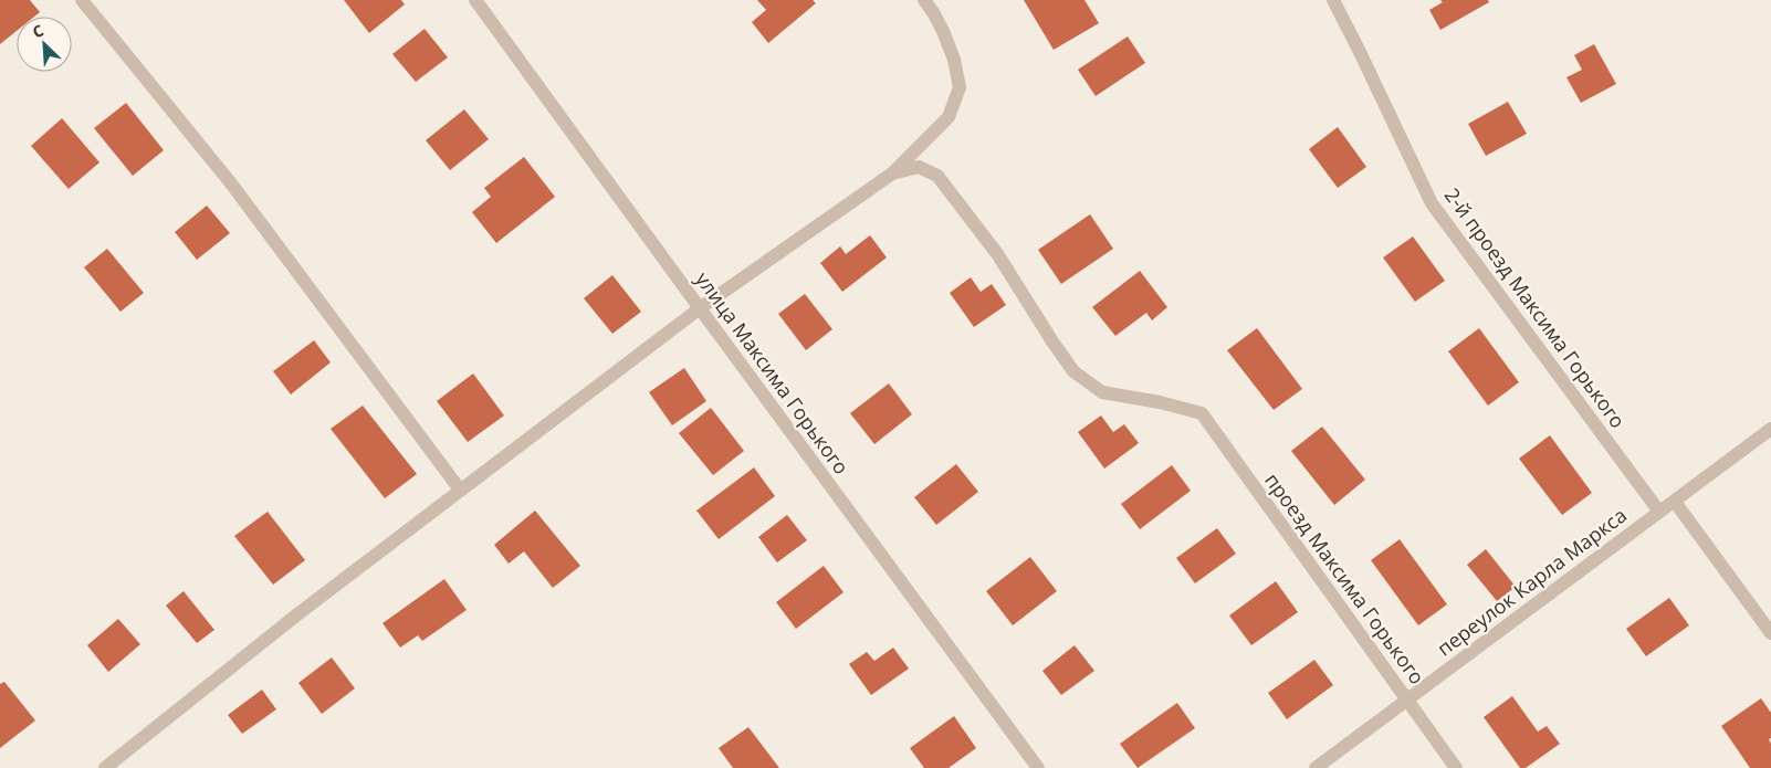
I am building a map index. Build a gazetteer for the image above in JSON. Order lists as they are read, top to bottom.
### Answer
{
  "streets": {
    "street": [
      "2-й проезд Максима Горького",
      "улица Максима Горького",
      "проезд Максима Горького",
      "переулок Карла Маркса"
    ]
  },
  "crossings": [
    ["2-й проезд Максима Горького", "переулок Карла Маркса"],
    ["проезд Максима Горького", "переулок Карла Маркса"]
  ],
  "north": "top left"
}
